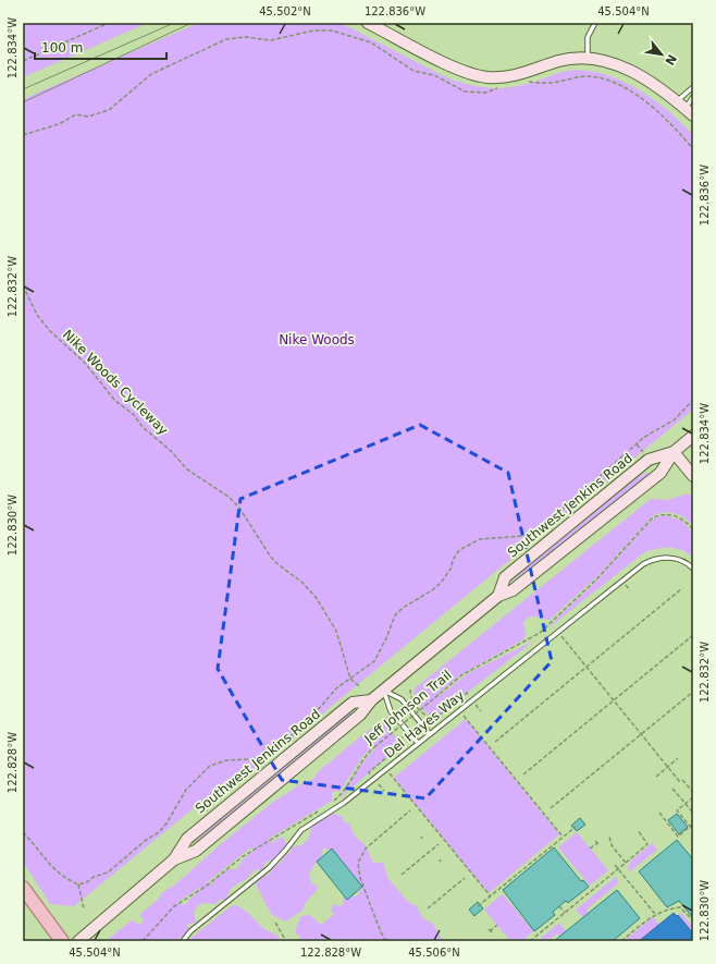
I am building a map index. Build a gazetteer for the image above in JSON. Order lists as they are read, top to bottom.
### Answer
{
  "streets": {
    "main road": ["Southwest Jenkins Road"],
    "lane": ["Del Hayes Way"],
    "path": ["Nike Woods Cycleway", "Jeff Johnson Trail"]
  },
  "parks": ["Nike Woods"],
  "scale_bar": "100 m",
  "north": "bottom right",
  "coordinates": [
    "45.502°N",
    "122.836°W",
    "45.504°N",
    "122.834°W",
    "122.832°W",
    "122.830°W",
    "122.828°W",
    "45.506°N"
  ]
}
